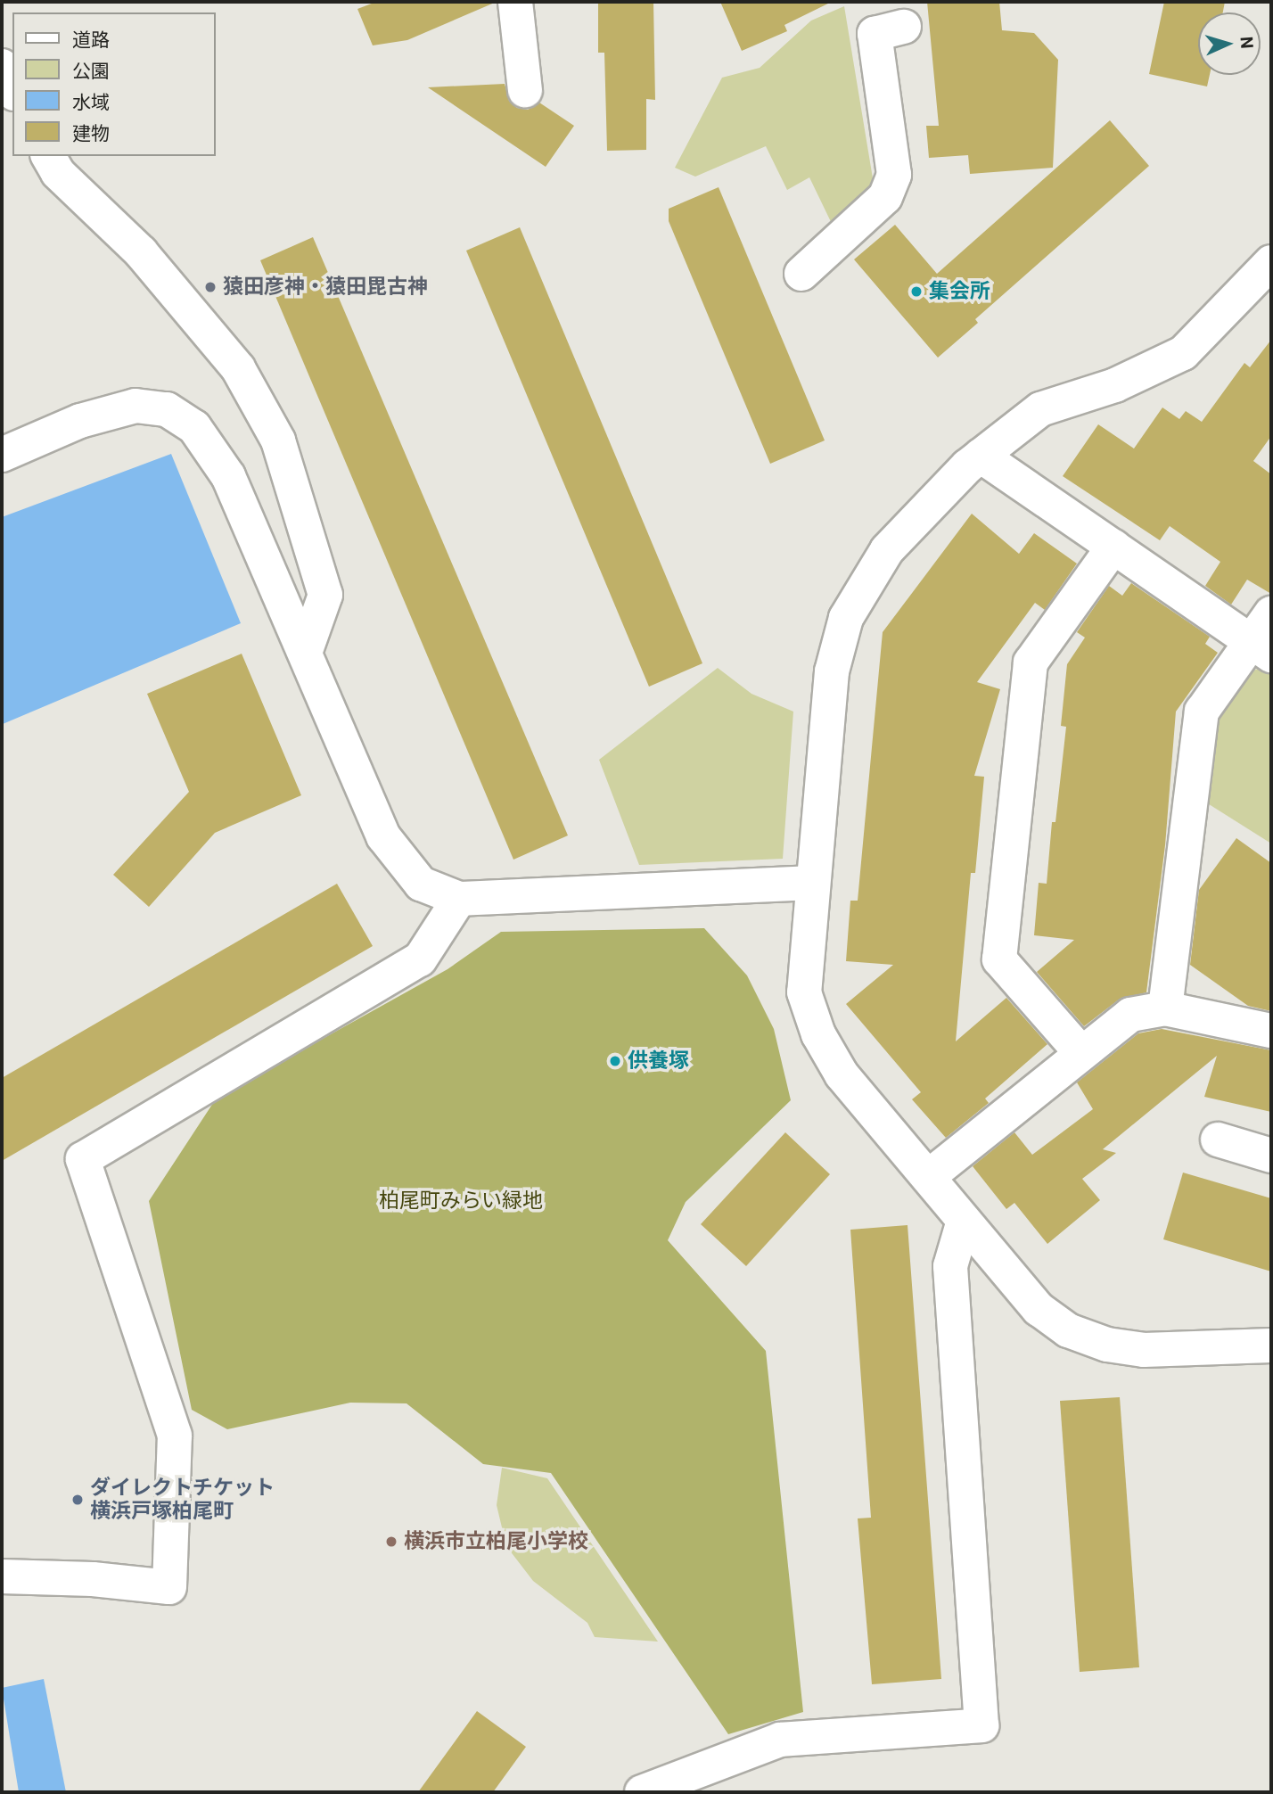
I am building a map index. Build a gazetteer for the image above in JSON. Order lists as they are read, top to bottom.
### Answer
{
  "parks": ["柏尾町みらい緑地"],
  "places": [
    "猿田彦神・猿田毘古神",
    "集会所",
    "供養塚",
    "ダイレクトチケット 横浜戸塚柏尾町",
    "横浜市立柏尾小学校"
  ],
  "legend": [
    "道路",
    "公園",
    "水域",
    "建物"
  ],
  "north": "right"
}
